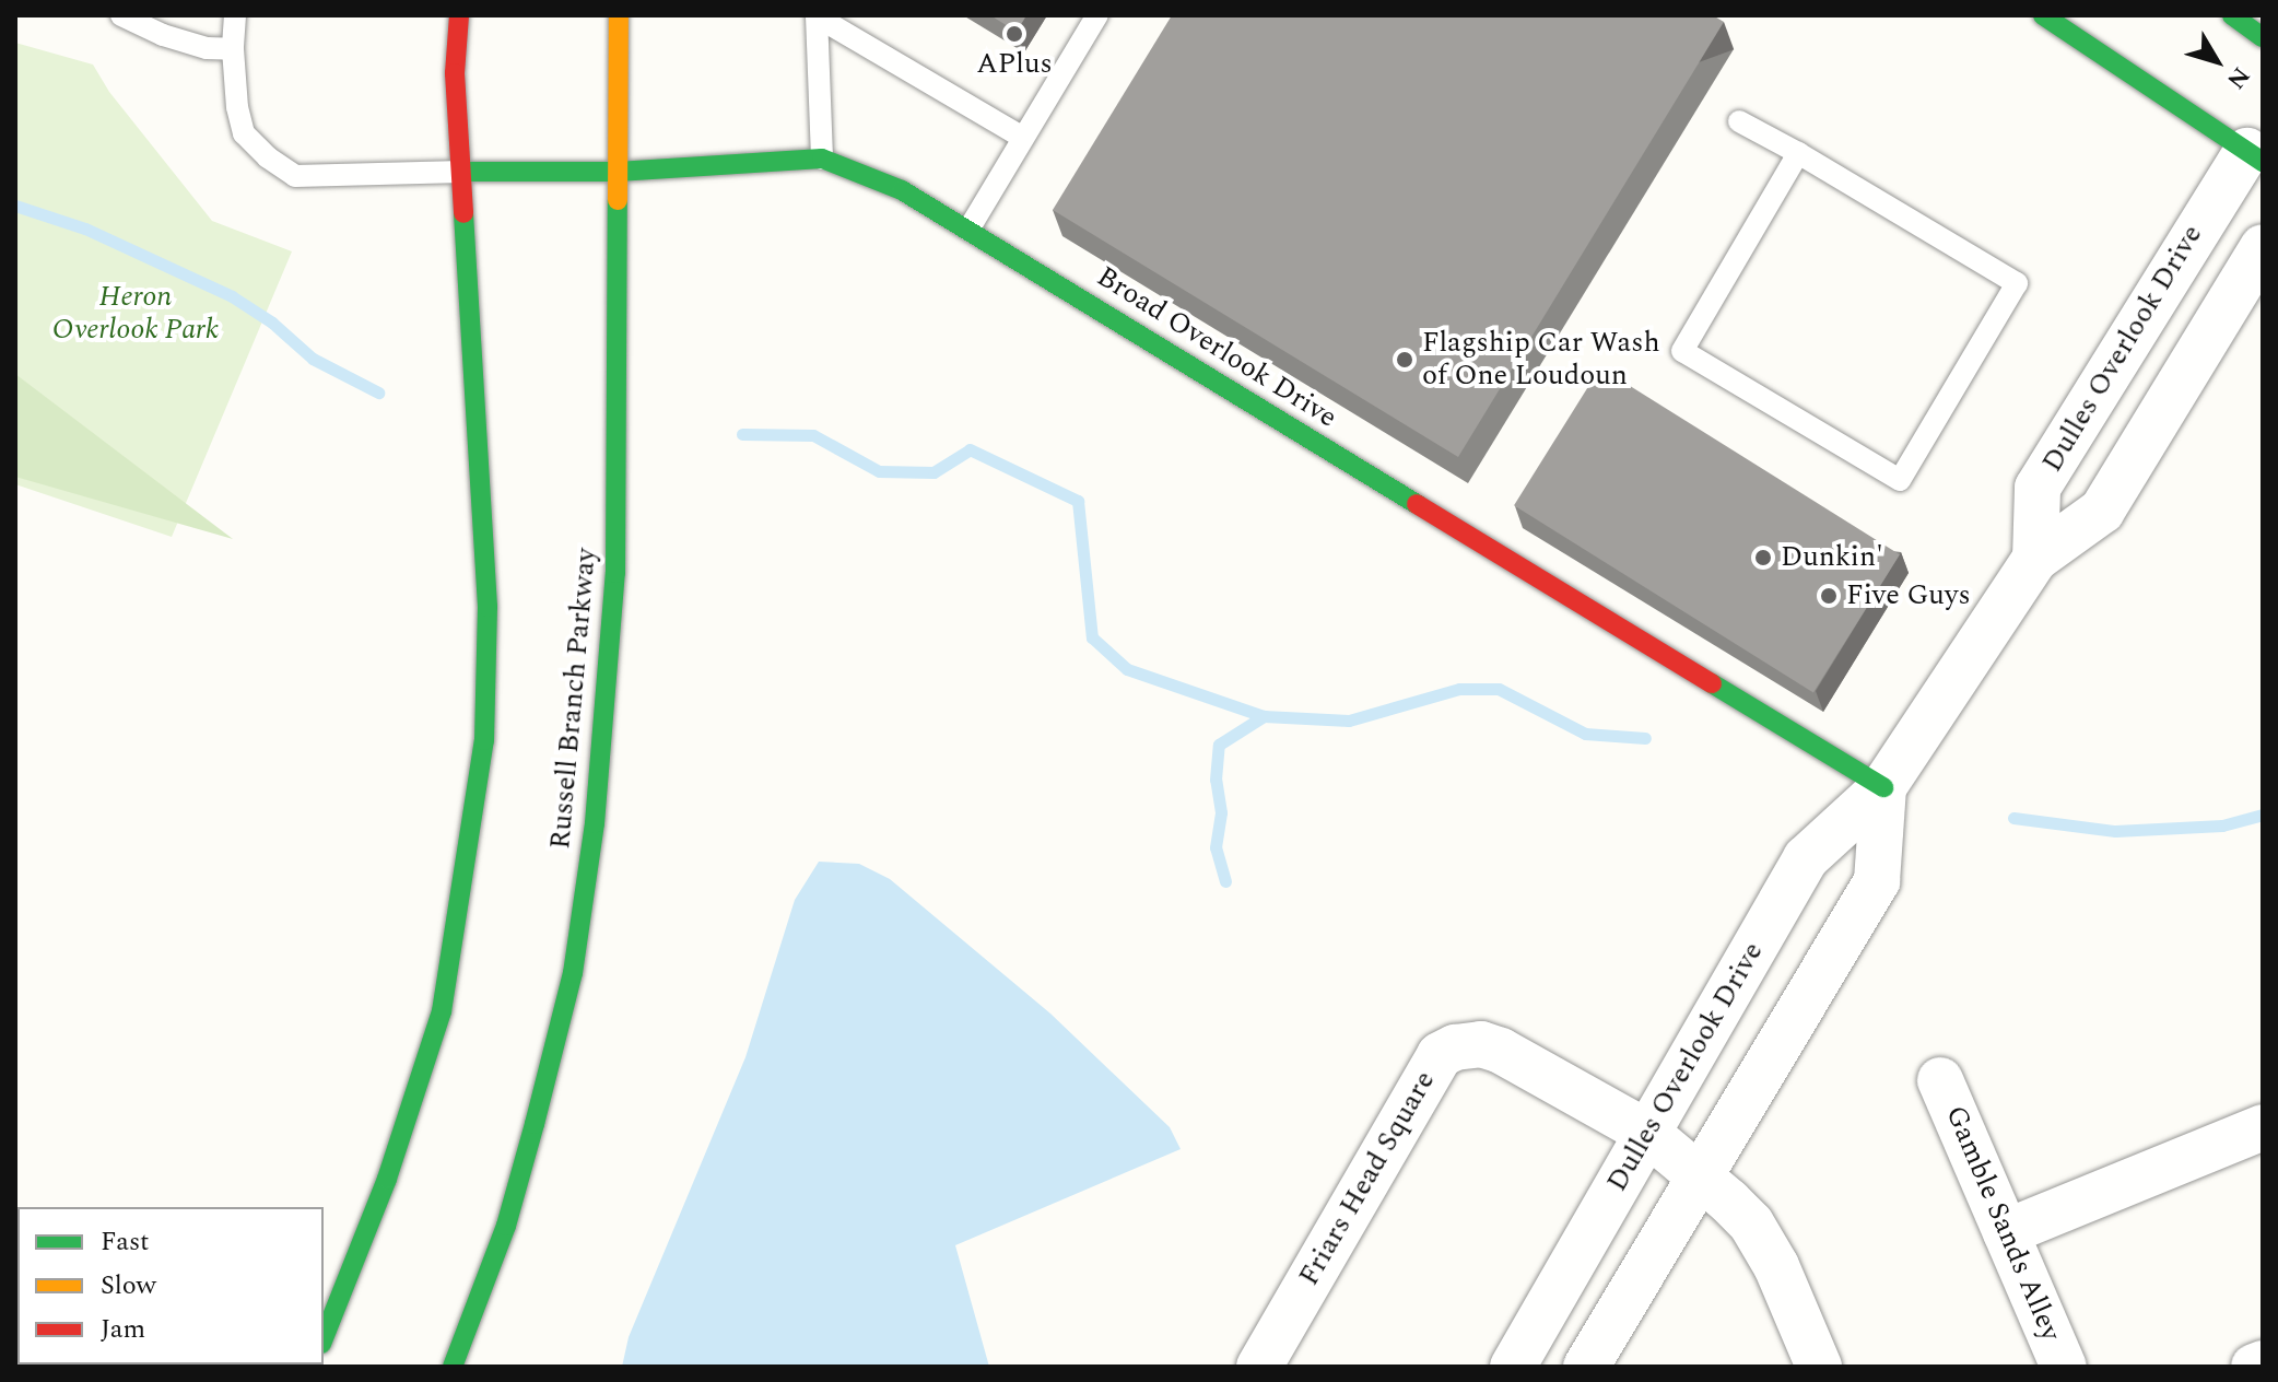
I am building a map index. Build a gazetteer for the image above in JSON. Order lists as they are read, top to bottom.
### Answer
{
  "streets": {
    "main road": ["Broad Overlook Drive", "Russell Branch Parkway"],
    "street": ["Dulles Overlook Drive", "Friars Head Square", "Gamble Sands Alley"]
  },
  "crossings": [
    ["Broad Overlook Drive", "Dulles Overlook Drive"],
    ["Broad Overlook Drive", "Russell Branch Parkway"],
    ["Dulles Overlook Drive", "Friars Head Square"]
  ],
  "parks": ["Heron Overlook Park"],
  "places": [
    "APlus",
    "Flagship Car Wash of One Loudoun",
    "Dunkin'",
    "Five Guys"
  ],
  "legend": ["Fast", "Slow", "Jam"],
  "north": "bottom right"
}
